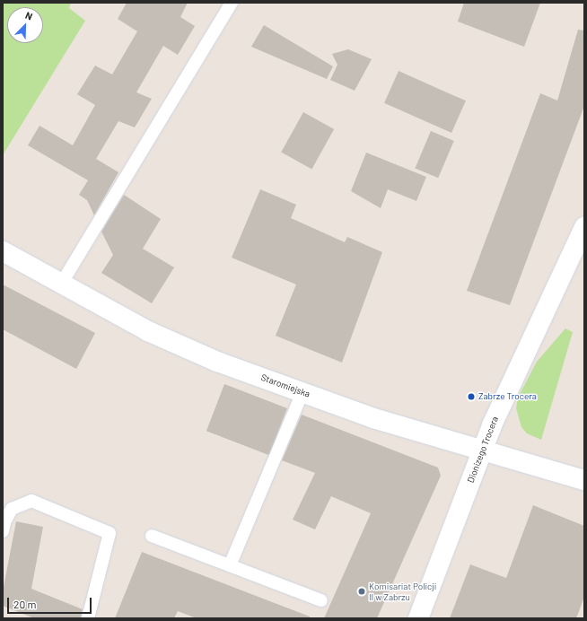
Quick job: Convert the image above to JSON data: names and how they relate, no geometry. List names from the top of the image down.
{
  "streets": {
    "street": ["Staromiejska", "Dionizego Trocera"]
  },
  "crossings": [
    ["Staromiejska", "Dionizego Trocera"]
  ],
  "places": ["Zabrze Trocera", "Komisariat Policji II w Zabrzu"],
  "scale_bar": "20 m",
  "north": "top right"
}
